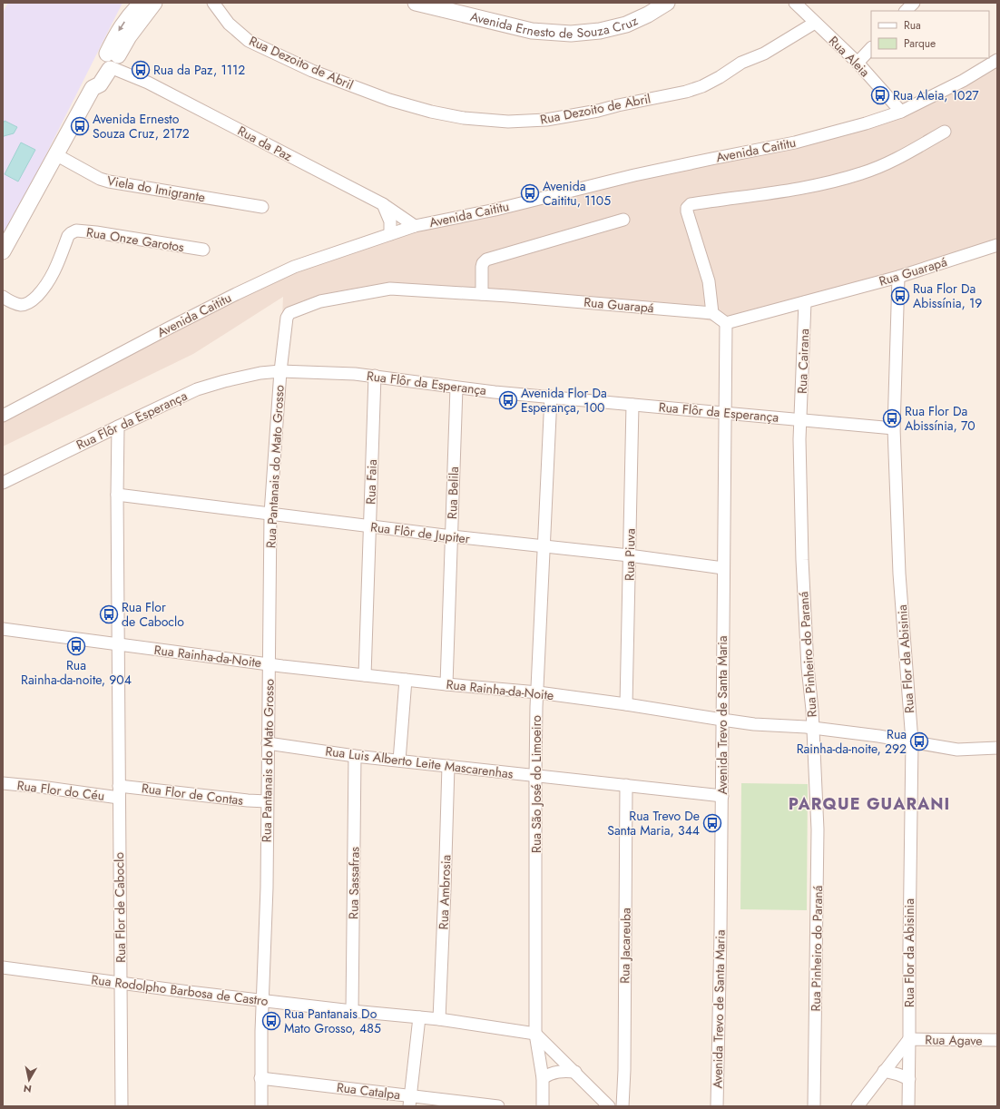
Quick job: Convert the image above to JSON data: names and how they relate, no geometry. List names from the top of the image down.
{
  "streets": {
    "street": [
      "Avenida Ernesto de Souza Cruz",
      "Rua Aleia",
      "Rua Dezoito de Abril",
      "Rua da Paz",
      "Avenida Caititu",
      "Viela do Imigrante",
      "Rua Onze Garotos",
      "Rua Guarapá",
      "Rua Cairana",
      "Rua Flôr da Esperança",
      "Rua Pantanais do Mato Grosso",
      "Rua Faia",
      "Rua Belila",
      "Rua Flôr de Jupiter",
      "Rua Piuva",
      "Rua Pinheiro do Paraná",
      "Rua Rainha-da-Noite",
      "Rua Flor da Abisinia",
      "Avenida Trevo de Santa Maria",
      "Rua Luis Alberto Leite Mascarenhas",
      "Rua São José do Limoeiro",
      "Rua Flor do Céu",
      "Rua Flor de Contas",
      "Rua Sassafras",
      "Rua Ambrosia",
      "Rua Flor de Caboclo",
      "Rua Jacareuba",
      "Rua Rodolpho Barbosa de Castro",
      "Rua Agave",
      "Rua Catalpa"
    ]
  },
  "crossings": [
    ["Rua Aleia", "Rua Dezoito de Abril"],
    ["Rua Aleia", "Avenida Caititu"],
    ["Rua da Paz", "Avenida Caititu"],
    ["Rua Guarapá", "Rua Cairana"],
    ["Rua Guarapá", "Rua Flôr da Esperança"],
    ["Rua Guarapá", "Rua Pantanais do Mato Grosso"],
    ["Rua Guarapá", "Rua Flor da Abisinia"],
    ["Rua Guarapá", "Avenida Trevo de Santa Maria"],
    ["Rua Cairana", "Rua Flôr da Esperança"],
    ["Rua Cairana", "Rua Pinheiro do Paraná"],
    ["Rua Flôr da Esperança", "Rua Pantanais do Mato Grosso"],
    ["Rua Flôr da Esperança", "Rua Faia"],
    ["Rua Flôr da Esperança", "Rua Belila"],
    ["Rua Flôr da Esperança", "Rua Piuva"],
    ["Rua Flôr da Esperança", "Rua Pinheiro do Paraná"],
    ["Rua Flôr da Esperança", "Rua Flor da Abisinia"],
    ["Rua Flôr da Esperança", "Avenida Trevo de Santa Maria"],
    ["Rua Flôr da Esperança", "Rua São José do Limoeiro"],
    ["Rua Flôr da Esperança", "Rua Flor de Caboclo"],
    ["Rua Pantanais do Mato Grosso", "Rua Flôr de Jupiter"],
    ["Rua Pantanais do Mato Grosso", "Rua Rainha-da-Noite"],
    ["Rua Pantanais do Mato Grosso", "Rua Luis Alberto Leite Mascarenhas"],
    ["Rua Pantanais do Mato Grosso", "Rua Flor de Contas"],
    ["Rua Pantanais do Mato Grosso", "Rua Rodolpho Barbosa de Castro"],
    ["Rua Pantanais do Mato Grosso", "Rua Catalpa"],
    ["Rua Faia", "Rua Flôr de Jupiter"],
    ["Rua Faia", "Rua Rainha-da-Noite"],
    ["Rua Belila", "Rua Flôr de Jupiter"],
    ["Rua Belila", "Rua Rainha-da-Noite"],
    ["Rua Flôr de Jupiter", "Rua Piuva"],
    ["Rua Flôr de Jupiter", "Avenida Trevo de Santa Maria"],
    ["Rua Flôr de Jupiter", "Rua São José do Limoeiro"],
    ["Rua Flôr de Jupiter", "Rua Flor de Caboclo"],
    ["Rua Piuva", "Rua Rainha-da-Noite"],
    ["Rua Pinheiro do Paraná", "Rua Rainha-da-Noite"],
    ["Rua Rainha-da-Noite", "Rua Flor da Abisinia"],
    ["Rua Rainha-da-Noite", "Avenida Trevo de Santa Maria"],
    ["Rua Rainha-da-Noite", "Rua São José do Limoeiro"],
    ["Rua Rainha-da-Noite", "Rua Flor de Caboclo"],
    ["Rua Flor da Abisinia", "Rua Agave"],
    ["Avenida Trevo de Santa Maria", "Rua Luis Alberto Leite Mascarenhas"],
    ["Rua Luis Alberto Leite Mascarenhas", "Rua São José do Limoeiro"],
    ["Rua Luis Alberto Leite Mascarenhas", "Rua Sassafras"],
    ["Rua Luis Alberto Leite Mascarenhas", "Rua Ambrosia"],
    ["Rua Luis Alberto Leite Mascarenhas", "Rua Jacareuba"],
    ["Rua São José do Limoeiro", "Rua Rodolpho Barbosa de Castro"],
    ["Rua Flor do Céu", "Rua Flor de Contas"],
    ["Rua Flor do Céu", "Rua Flor de Caboclo"],
    ["Rua Flor de Contas", "Rua Flor de Caboclo"],
    ["Rua Sassafras", "Rua Rodolpho Barbosa de Castro"],
    ["Rua Ambrosia", "Rua Rodolpho Barbosa de Castro"],
    ["Rua Flor de Caboclo", "Rua Rodolpho Barbosa de Castro"]
  ],
  "districts": ["PARQUE GUARANI"],
  "places": {
    "bus stop": [
      "Rua da Paz, 1112",
      "Rua Aleia, 1027",
      "Avenida Ernesto Souza Cruz, 2172",
      "Avenida Caititu, 1105",
      "Rua Flor Da Abissínia, 19",
      "Avenida Flor Da Esperança, 100",
      "Rua Flor Da Abissínia, 70",
      "Rua Flor de Caboclo",
      "Rua Rainha-da-noite, 904",
      "Rua Rainha-da-noite, 292",
      "Rua Trevo De Santa Maria, 344",
      "Rua Pantanais Do Mato Grosso, 485"
    ]
  },
  "legend": ["Rua", "Parque"],
  "north": "bottom"
}
